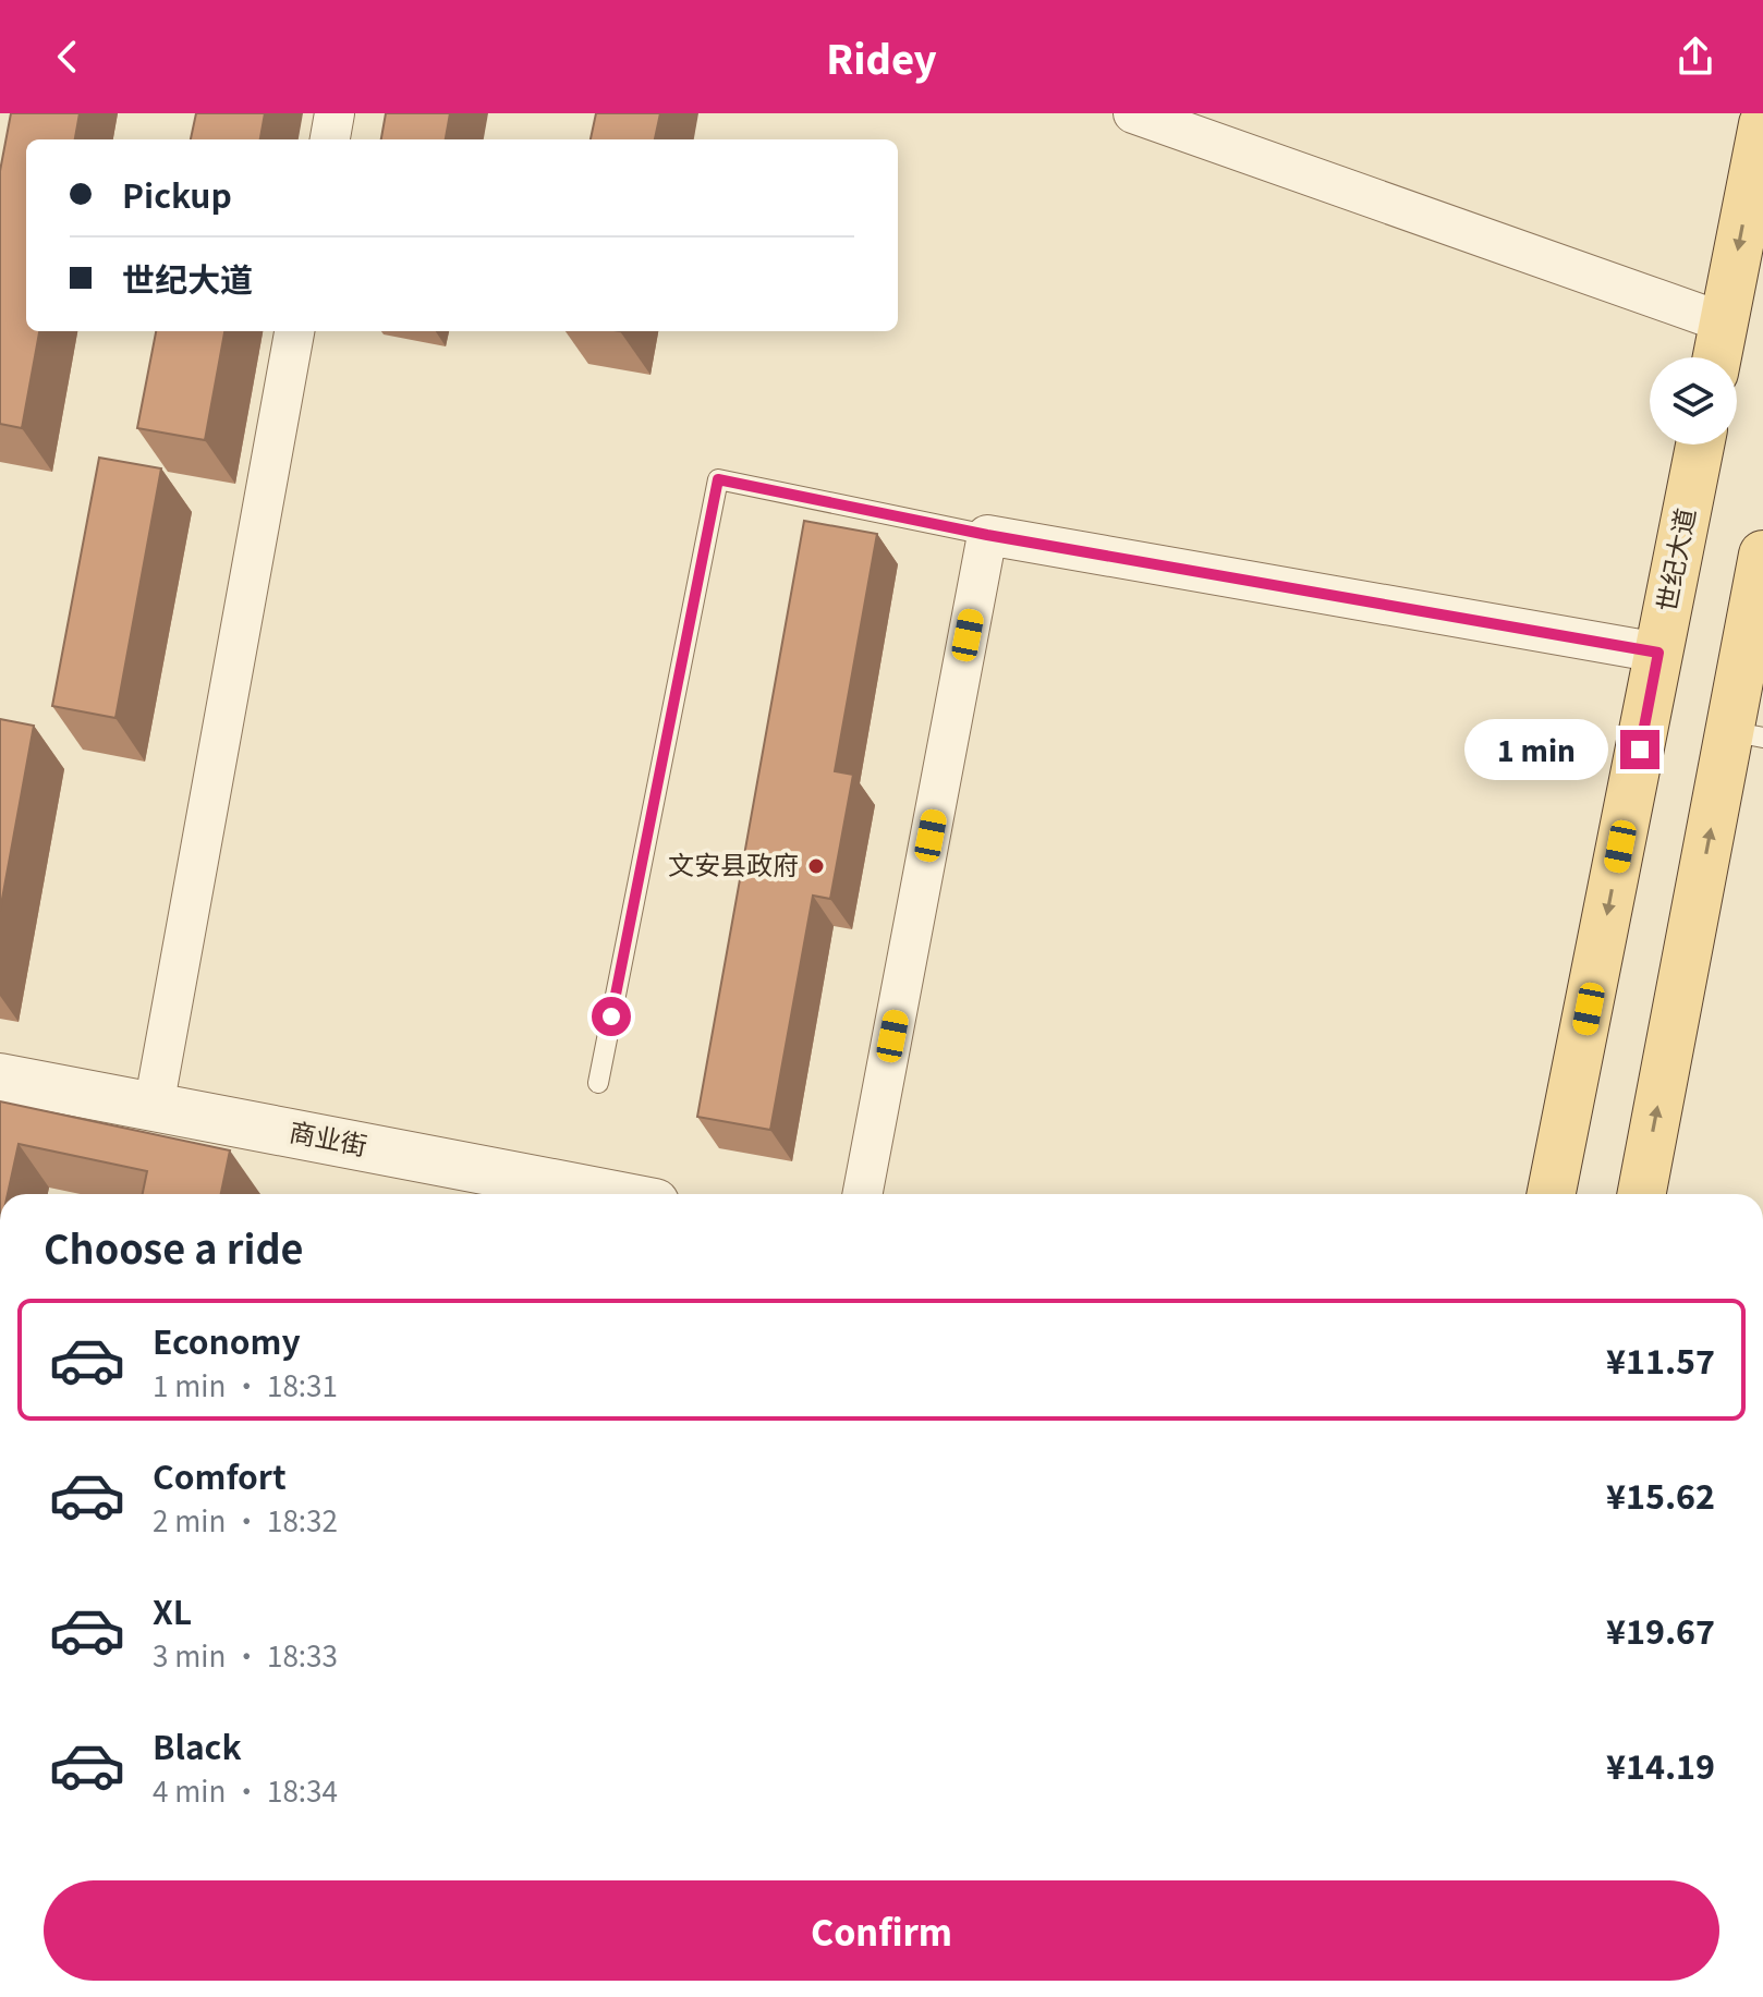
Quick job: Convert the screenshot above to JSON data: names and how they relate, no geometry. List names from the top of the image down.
{
  "streets": {
    "main road": ["世纪大道"],
    "street": ["商业街"]
  },
  "places": ["文安县政府"],
  "page": {
    "header": "Ridey",
    "banner": ["Pickup", "世纪大道"],
    "bubble": "1 min",
    "heading": "Choose a ride",
    "list": [
      {
        "name": "Economy",
        "note": "1 min · 18:31",
        "value": "¥11.57"
      },
      {
        "name": "Comfort",
        "note": "2 min · 18:32",
        "value": "¥15.62"
      },
      {
        "name": "XL",
        "note": "3 min · 18:33",
        "value": "¥19.67"
      },
      {
        "name": "Black",
        "note": "4 min · 18:34",
        "value": "¥14.19"
      }
    ],
    "buttons": "Confirm"
  }
}
